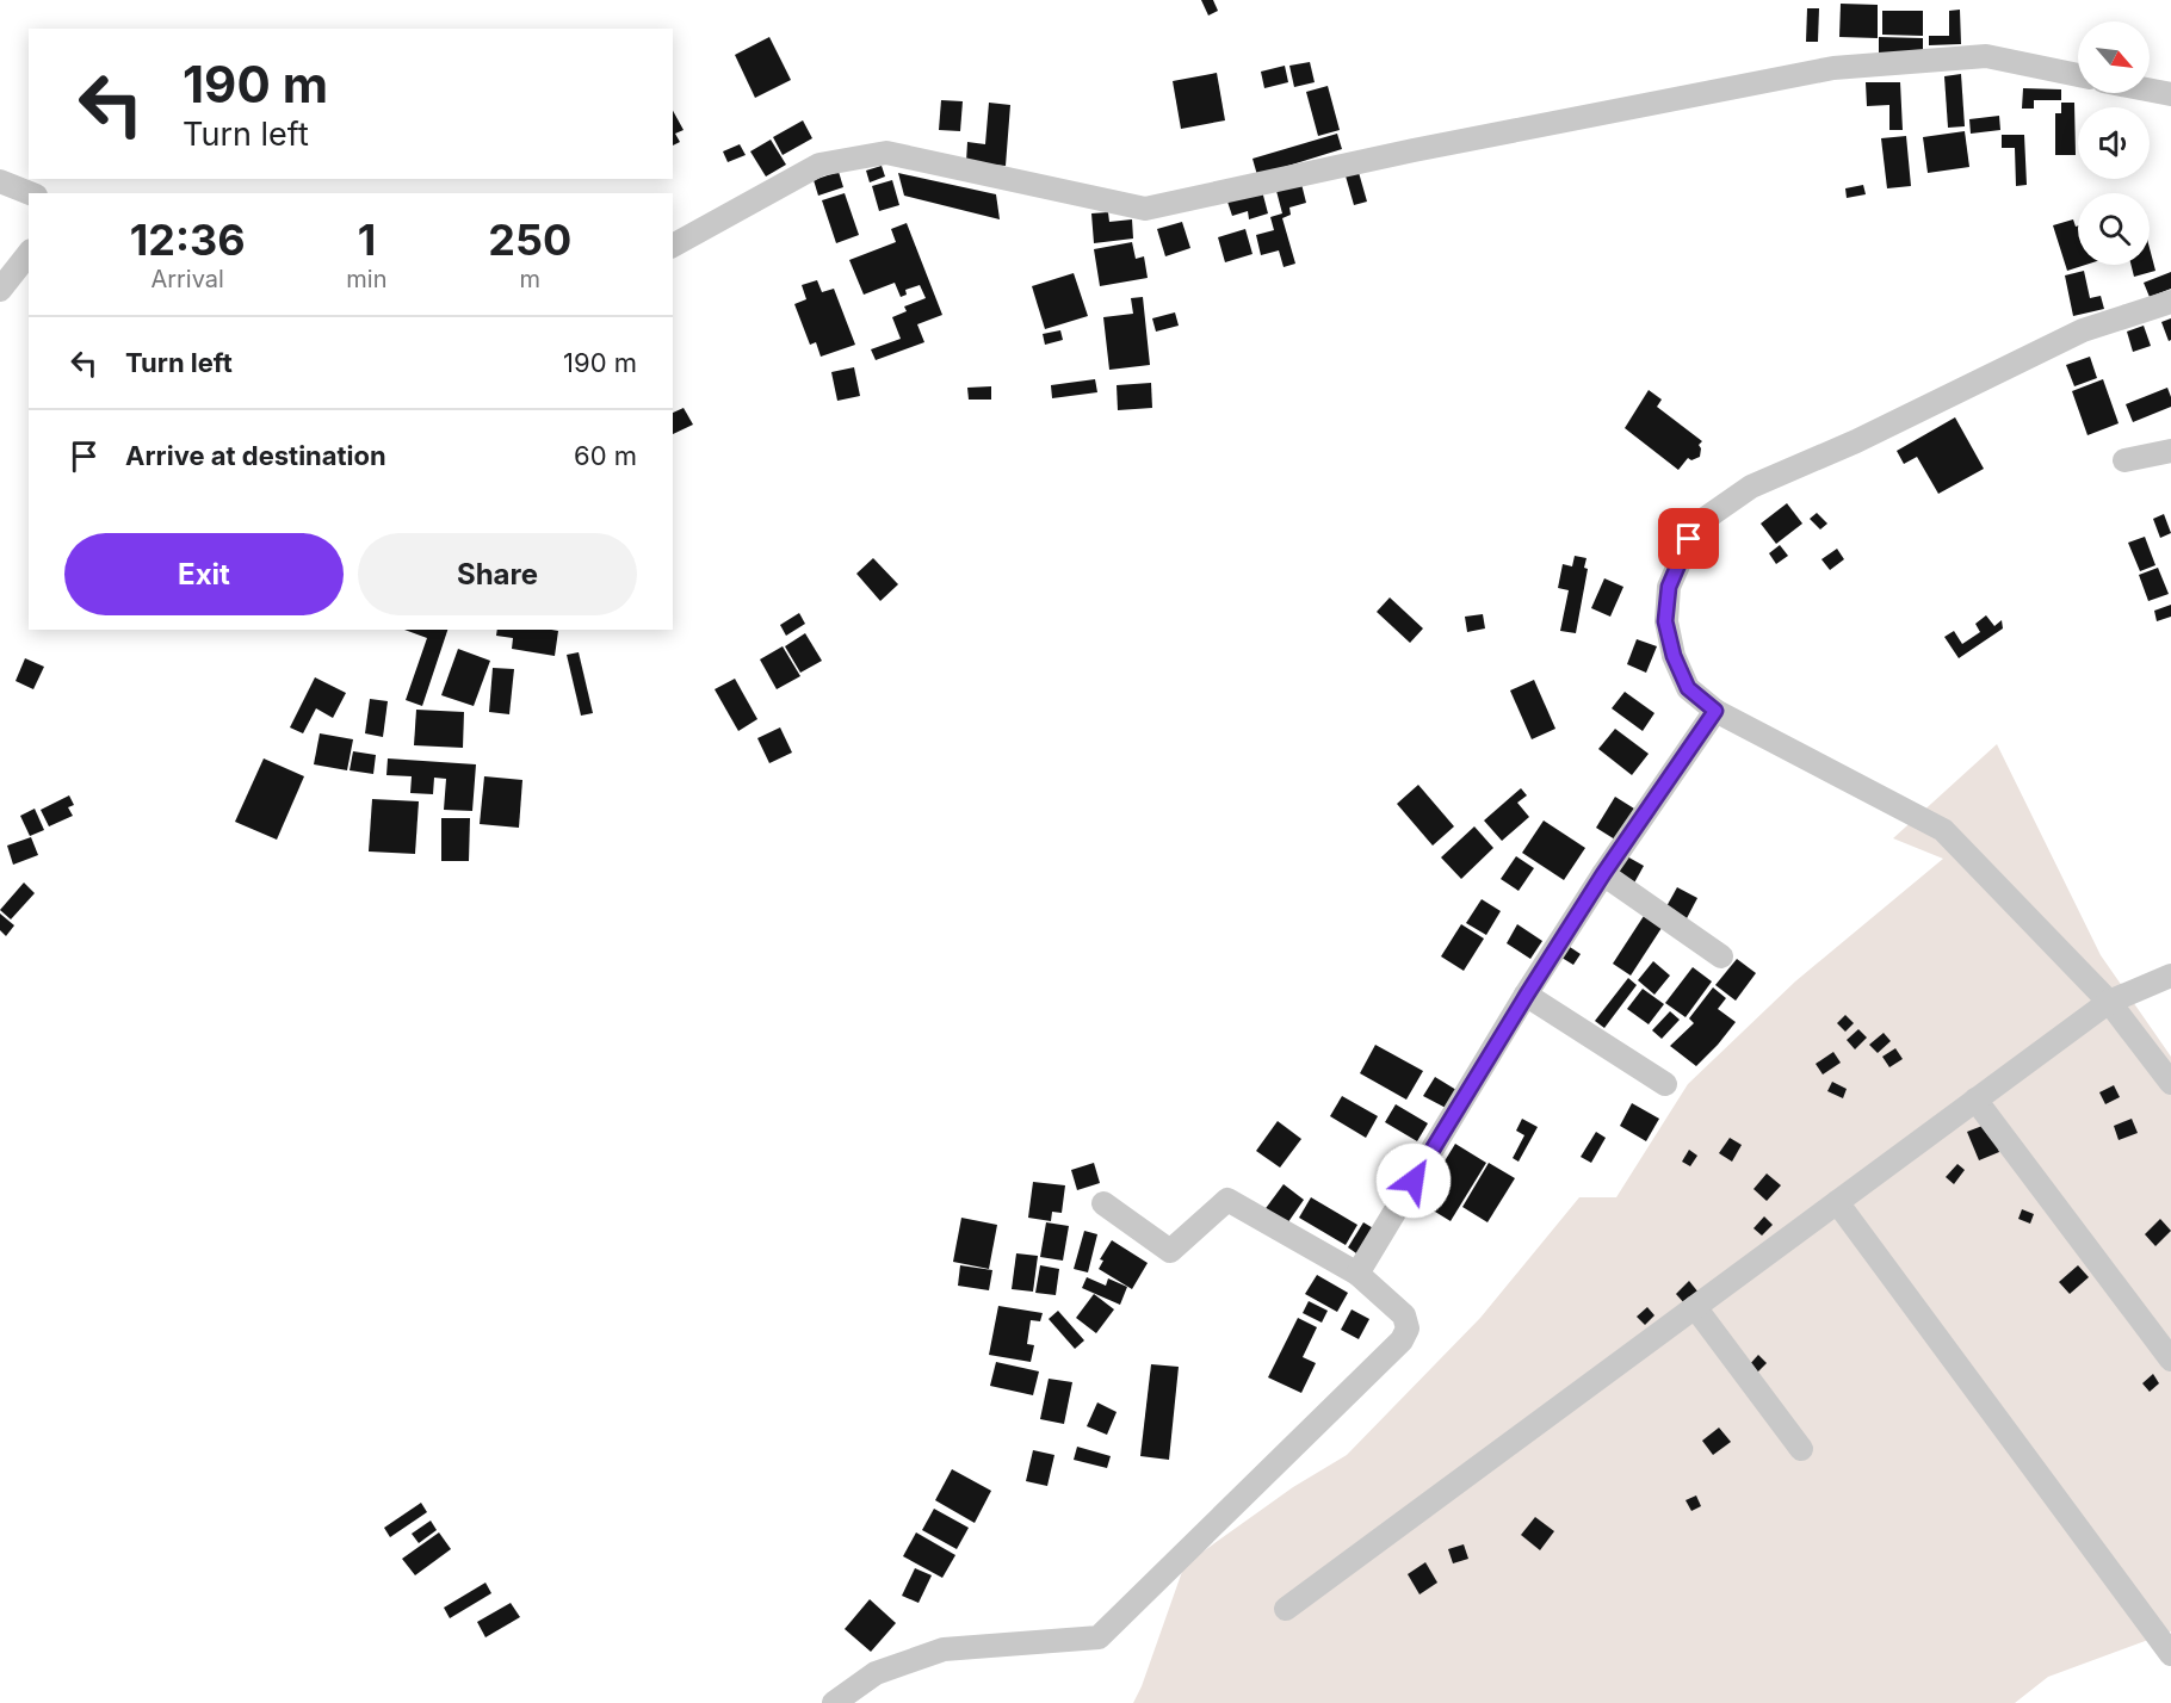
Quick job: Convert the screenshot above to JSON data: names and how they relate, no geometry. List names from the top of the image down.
{
  "north": "bottom right",
  "page": {
    "turn": ["190 m", "Turn left"],
    "eta": [
      "12:36",
      "Arrival",
      "1",
      "min",
      "250",
      "m"
    ],
    "list": [
      {
        "name": "Turn left",
        "value": "190 m"
      },
      {
        "name": "Arrive at destination",
        "value": "60 m"
      }
    ],
    "buttons": ["Exit", "Share"]
  }
}
